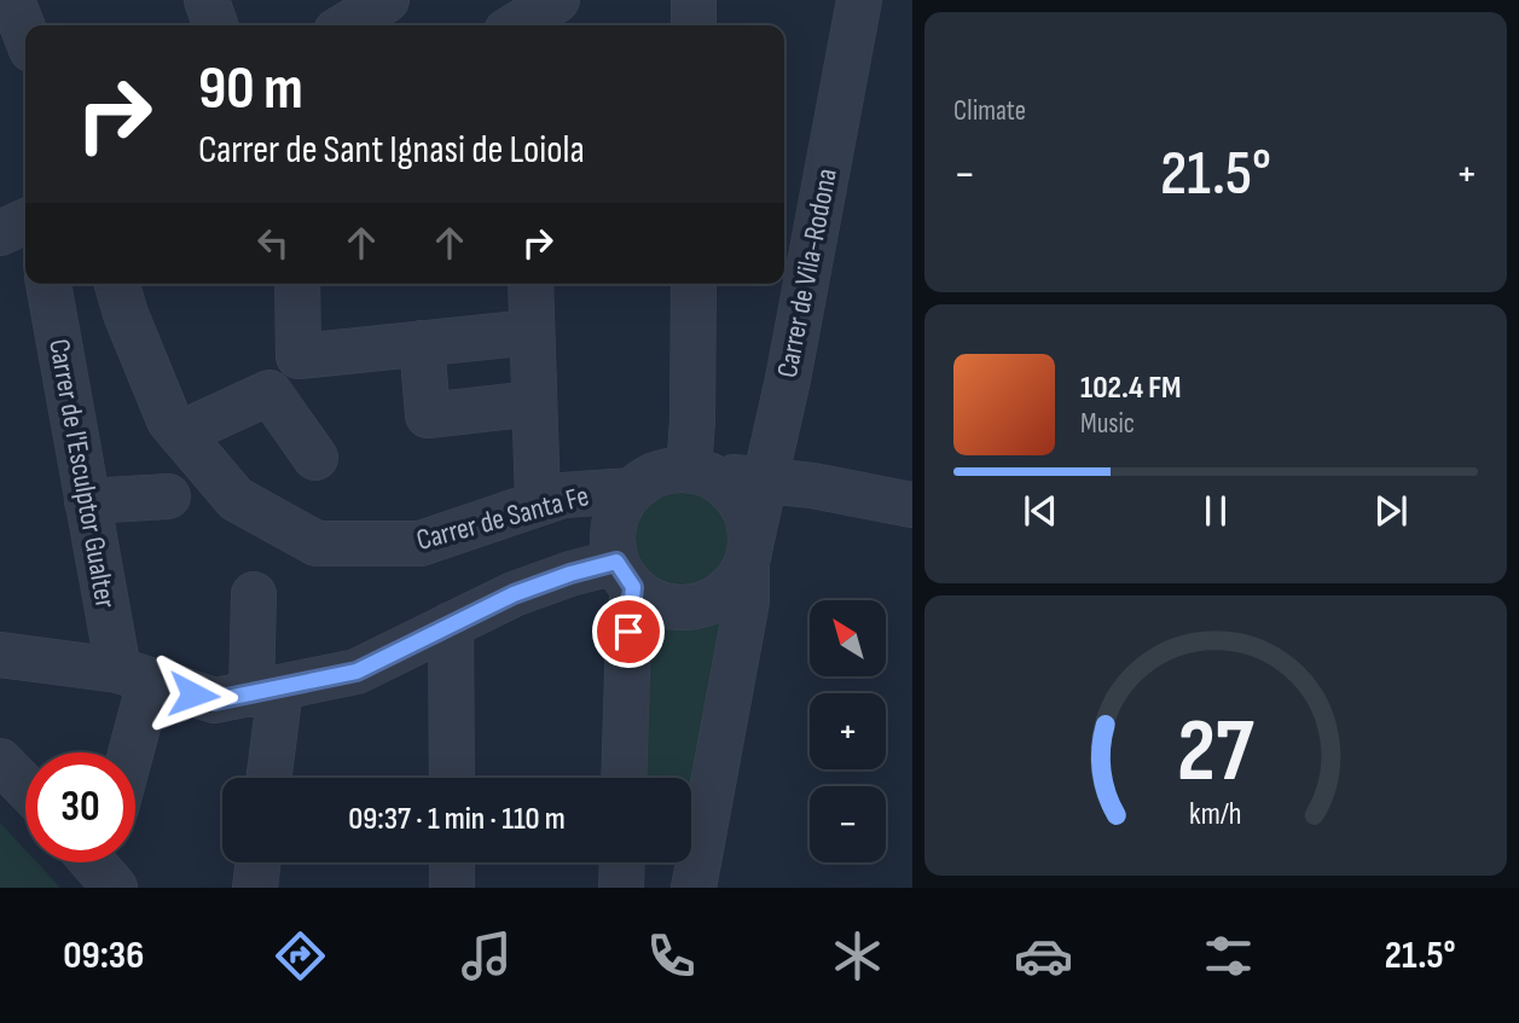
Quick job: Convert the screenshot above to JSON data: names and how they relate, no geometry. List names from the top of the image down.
{
  "streets": {
    "street": ["Carrer de Vila-Rodona", "Carrer de l'Esculptor Gualter", "Carrer de Santa Fe"]
  },
  "crossings": [
    ["Carrer de Vila-Rodona", "Carrer de Santa Fe"]
  ],
  "north": "top left",
  "page": {
    "tile": "Climate",
    "turn": ["90 m", "Carrer de Sant Ignasi de Loiola"],
    "heat": ["−", "21.5°", "+"],
    "song": ["102.4 FM", "Music"],
    "map_buttons": ["+", "−"],
    "limit": "30",
    "trip": "09:37 · 1 min · 110 m",
    "tabs": ["09:36", "21.5°"],
    "gauge": ["27", "km/h"]
  }
}
